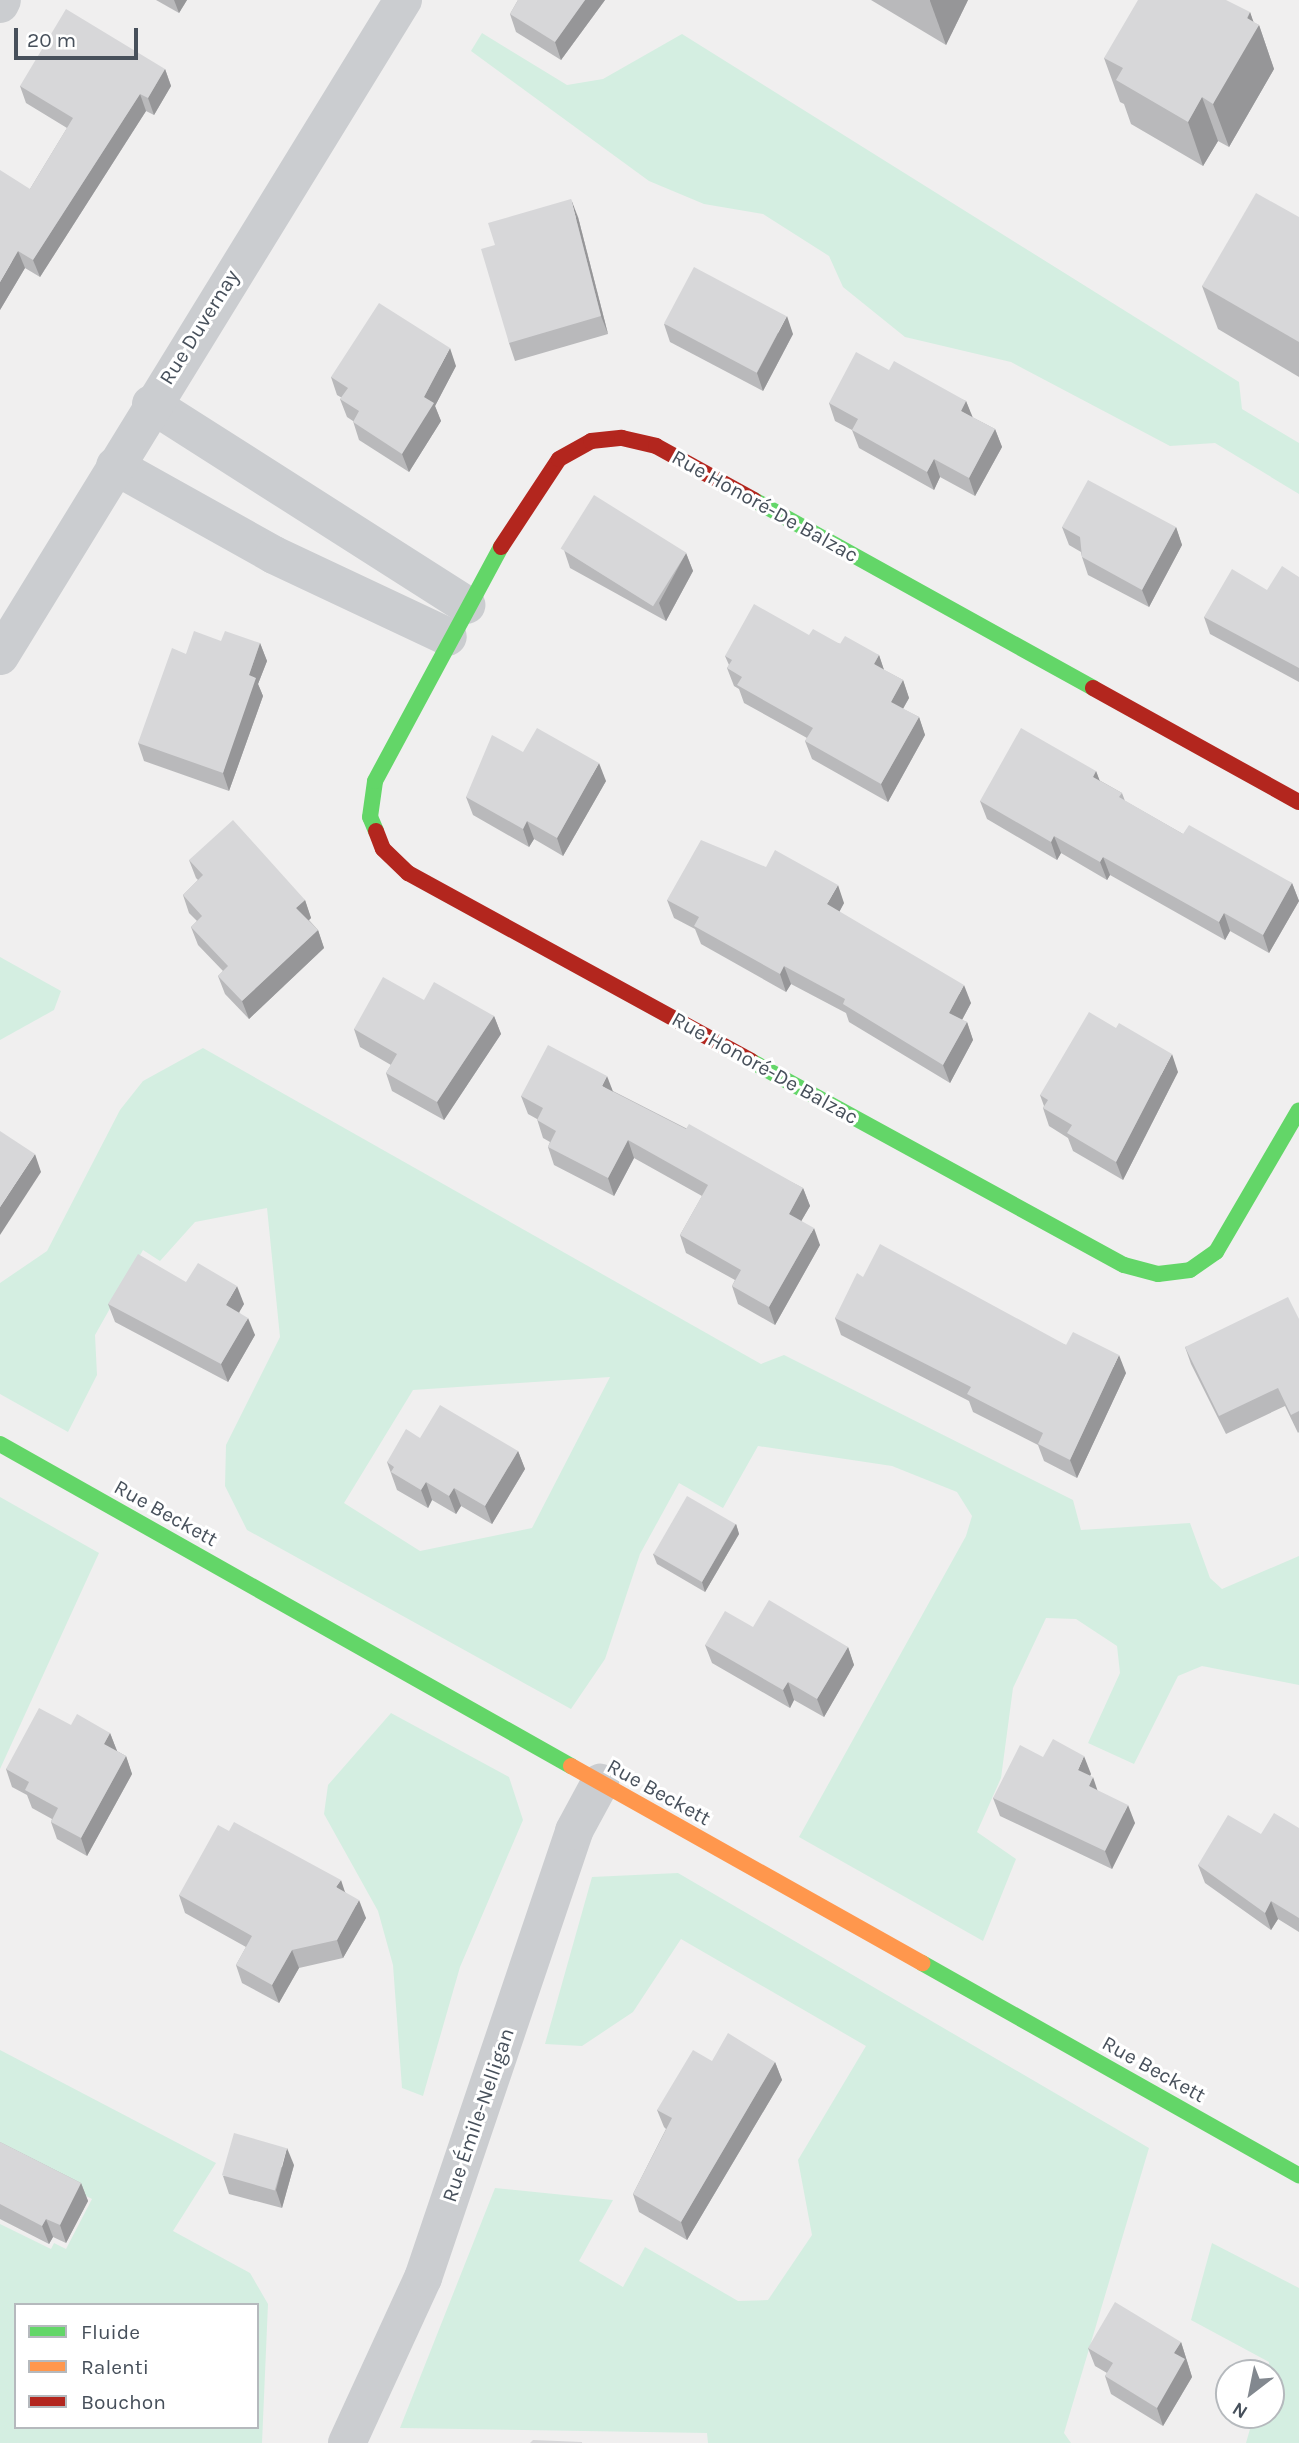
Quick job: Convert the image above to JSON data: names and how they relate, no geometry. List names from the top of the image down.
{
  "streets": {
    "street": [
      "Rue Duvernay",
      "Rue Honoré-De Balzac",
      "Rue Beckett",
      "Rue Émile-Nelligan"
    ]
  },
  "crossings": [
    ["Rue Beckett", "Rue Émile-Nelligan"]
  ],
  "legend": ["Fluide", "Ralenti", "Bouchon"],
  "scale_bar": "20 m",
  "north": "bottom left"
}
